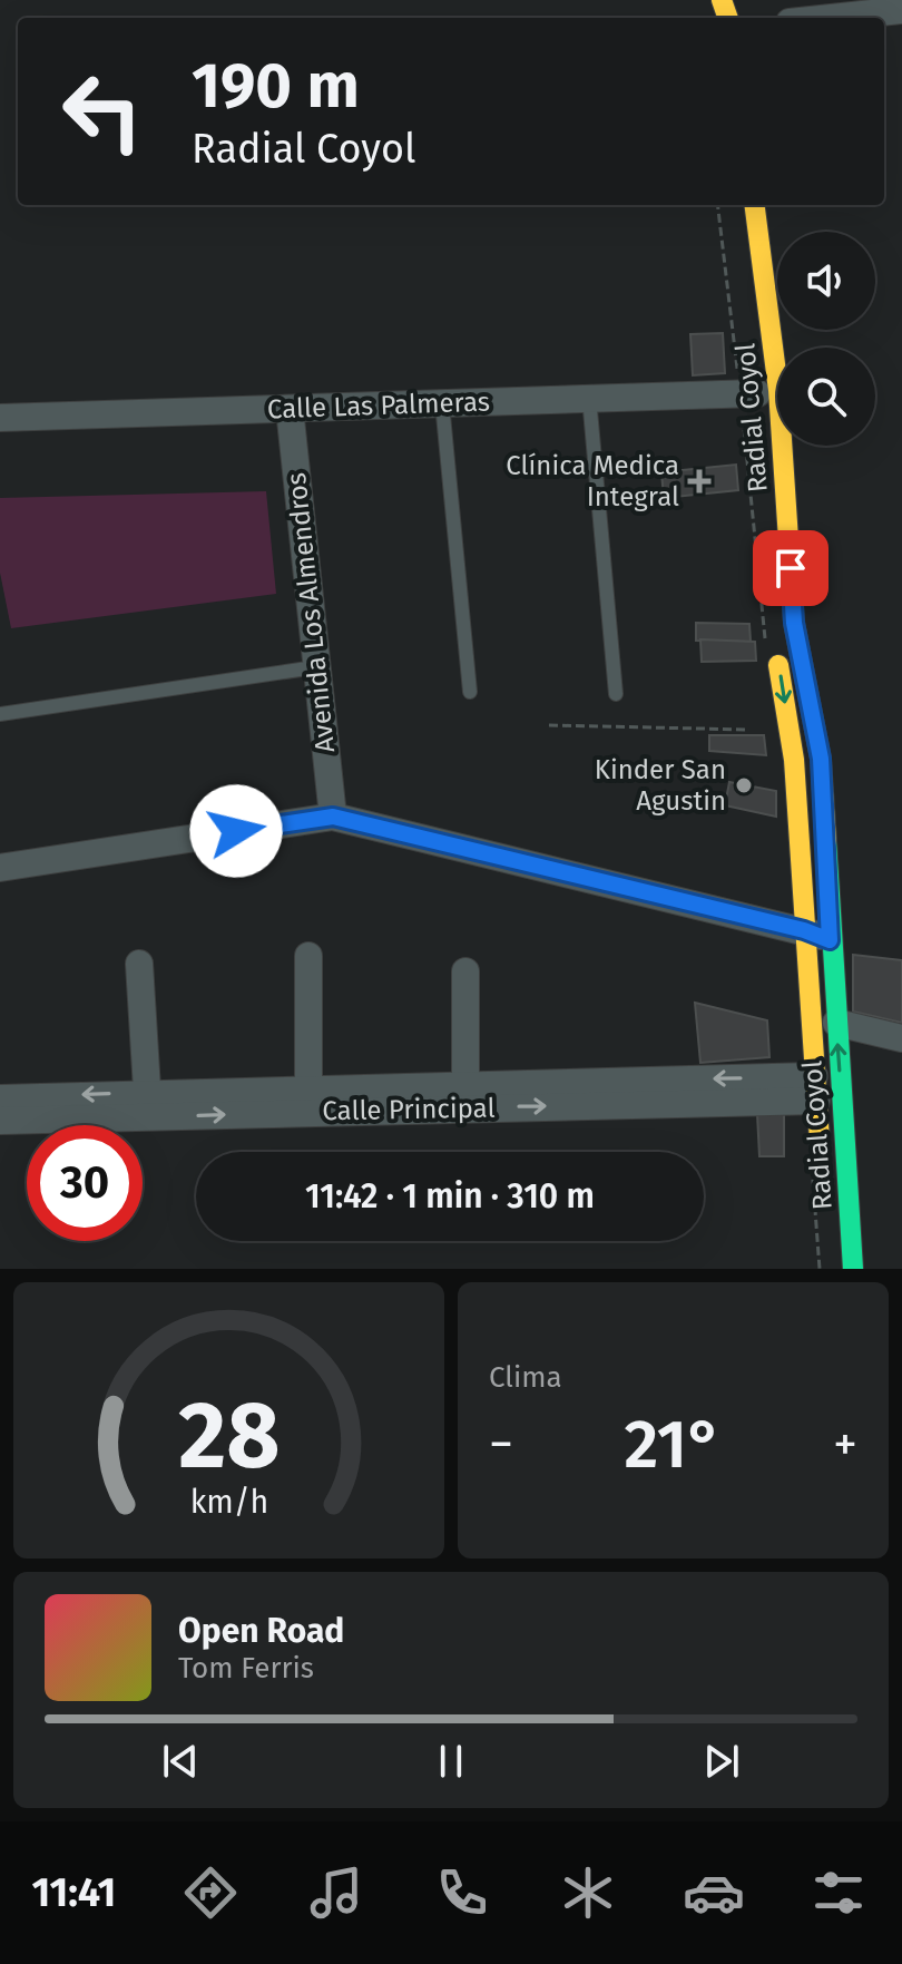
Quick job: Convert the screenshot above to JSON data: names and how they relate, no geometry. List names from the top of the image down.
{
  "streets": {
    "street": [
      "Calle Las Palmeras",
      "Radial Coyol",
      "Avenida Los Almendros",
      "Calle Principal"
    ]
  },
  "crossings": [
    ["Calle Las Palmeras", "Avenida Los Almendros"],
    ["Radial Coyol", "Calle Principal"]
  ],
  "places": {
    "health": ["Clínica Medica Integral"],
    "other": ["Kinder San Agustin"]
  },
  "page": {
    "turn": ["190 m", "Radial Coyol"],
    "limit": "30",
    "trip": "11:42 · 1 min · 310 m",
    "tile": "Clima",
    "heat": ["−", "21°", "+"],
    "song": ["Open Road", "Tom Ferris"],
    "tabs": "11:41",
    "gauge": ["28", "km/h"]
  }
}
